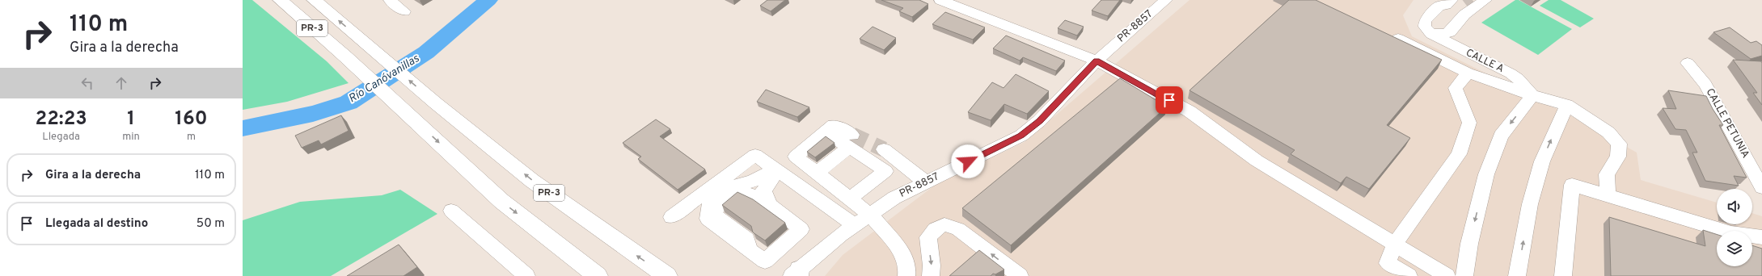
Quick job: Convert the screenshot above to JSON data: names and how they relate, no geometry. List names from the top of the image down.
{
  "streets": {
    "main road": ["PR-3"],
    "street": ["PR-8857", "CALLE A", "CALLE PETUNIA"]
  },
  "water": ["Río Canóvanillas"],
  "page": {
    "turn": ["110 m", "Gira a la derecha"],
    "eta": [
      "22:23",
      "Llegada",
      "1",
      "min",
      "160",
      "m"
    ],
    "list": [
      {
        "name": "Gira a la derecha",
        "value": "110 m"
      },
      {
        "name": "Llegada al destino",
        "value": "50 m"
      }
    ]
  }
}
